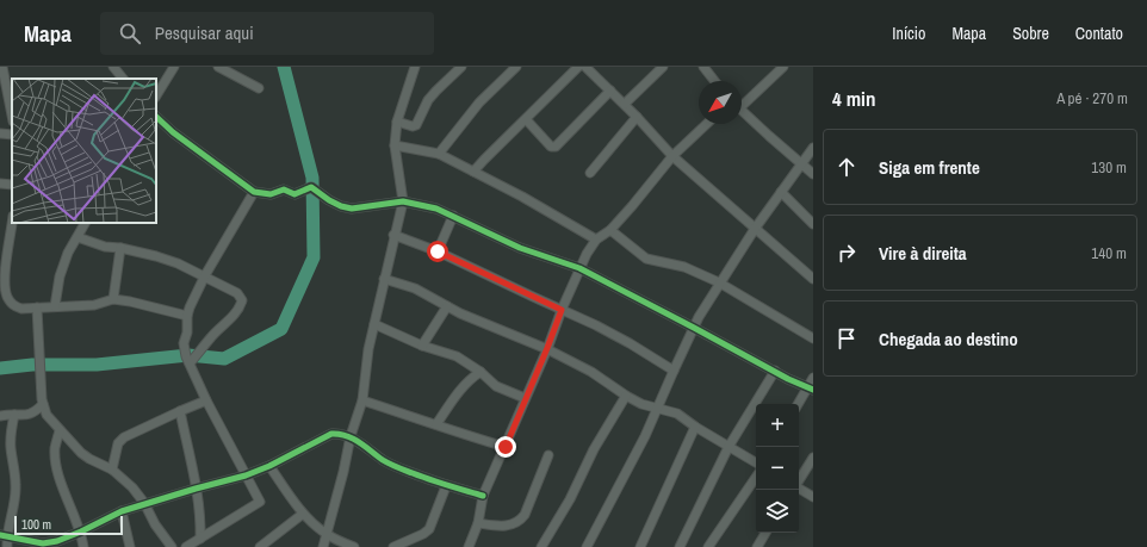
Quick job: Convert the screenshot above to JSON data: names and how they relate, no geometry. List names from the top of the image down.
{
  "scale_bar": "100 m",
  "north": "bottom left",
  "page": {
    "header": "Mapa",
    "search": "Pesquisar aqui",
    "nav": [
      "Início",
      "Mapa",
      "Sobre",
      "Contato"
    ],
    "heading": ["4 min", "A pé · 270 m"],
    "list": [
      ["Siga em frente", "130 m"],
      ["Vire à direita", "140 m"],
      "Chegada ao destino"
    ],
    "map_buttons": ["+", "−"],
    "scale": "100 m"
  }
}
